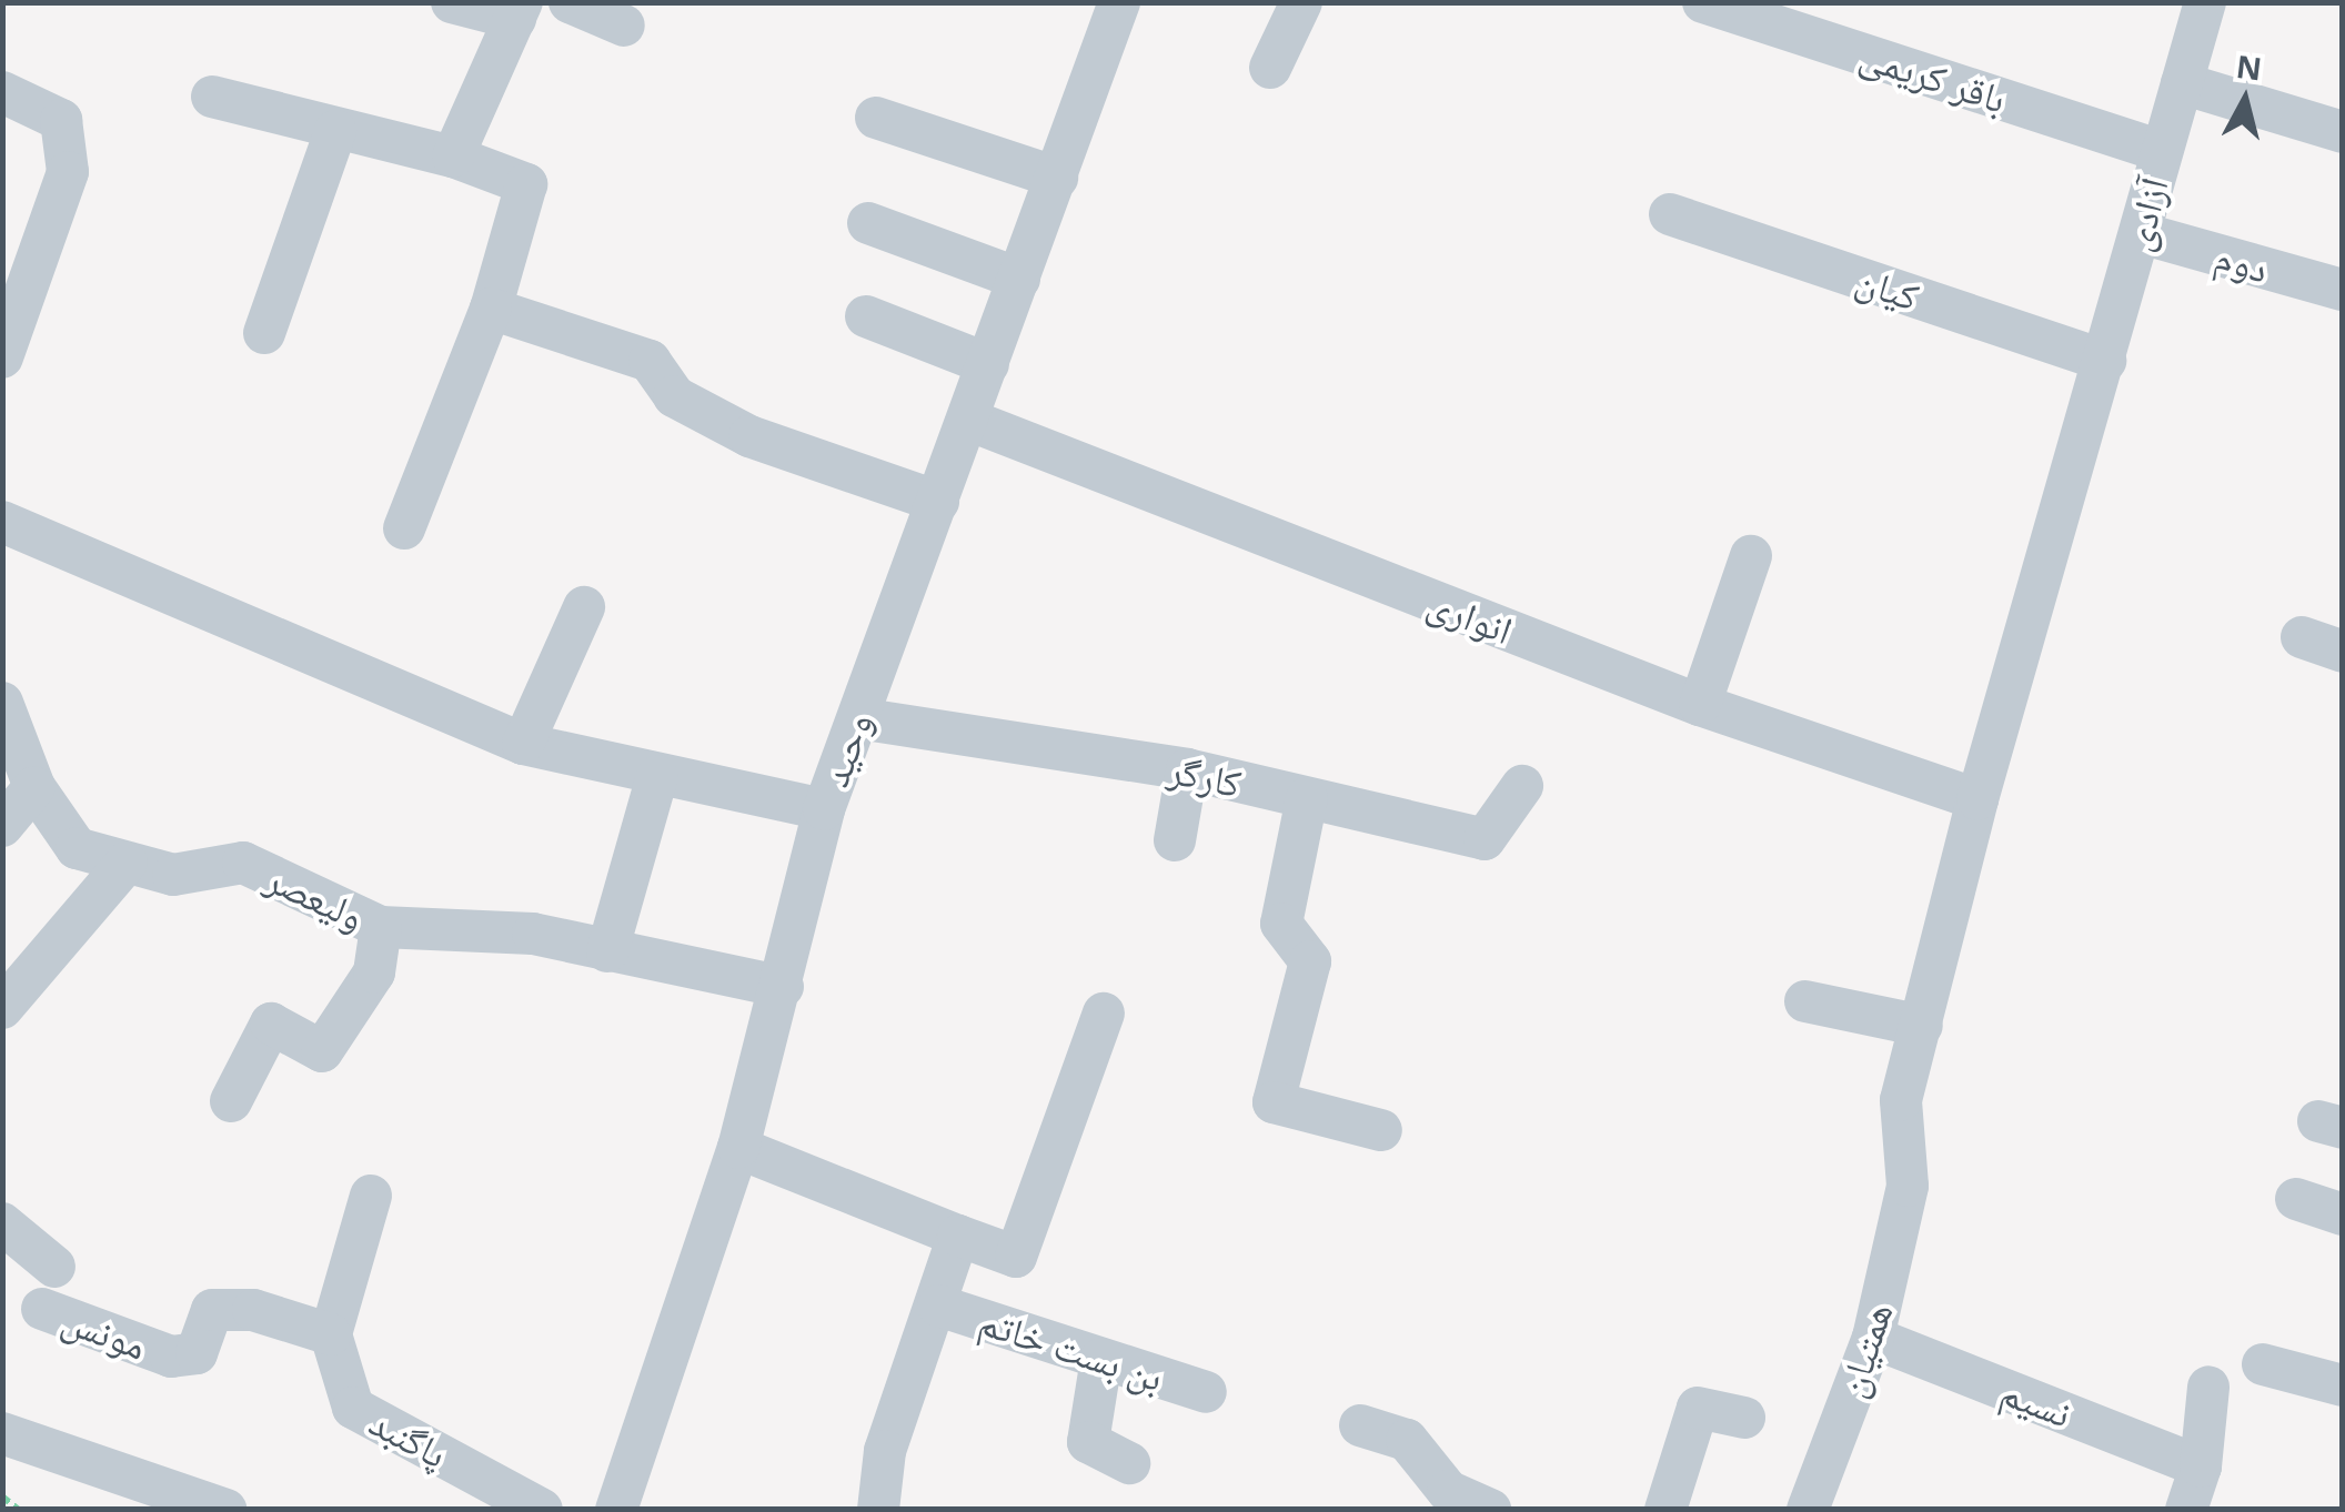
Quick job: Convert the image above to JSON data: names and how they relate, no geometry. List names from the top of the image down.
{
  "streets": {
    "street": [
      "باقر کریمی",
      "آزادی",
      "دوم",
      "کیان",
      "انواری",
      "وحید",
      "کارگر",
      "ولیعصر",
      "مونس",
      "بن بست خاتم",
      "همتیان",
      "نسیم",
      "پاگنبد"
    ]
  },
  "crossings": [
    ["باقر کریمی", "آزادی"],
    ["آزادی", "دوم"],
    ["آزادی", "کیان"],
    ["آزادی", "انواری"],
    ["آزادی", "همتیان"],
    ["انواری", "وحید"],
    ["انواری", "همتیان"],
    ["وحید", "کارگر"],
    ["وحید", "ولیعصر"],
    ["مونس", "پاگنبد"],
    ["همتیان", "نسیم"]
  ],
  "north": "top"
}
